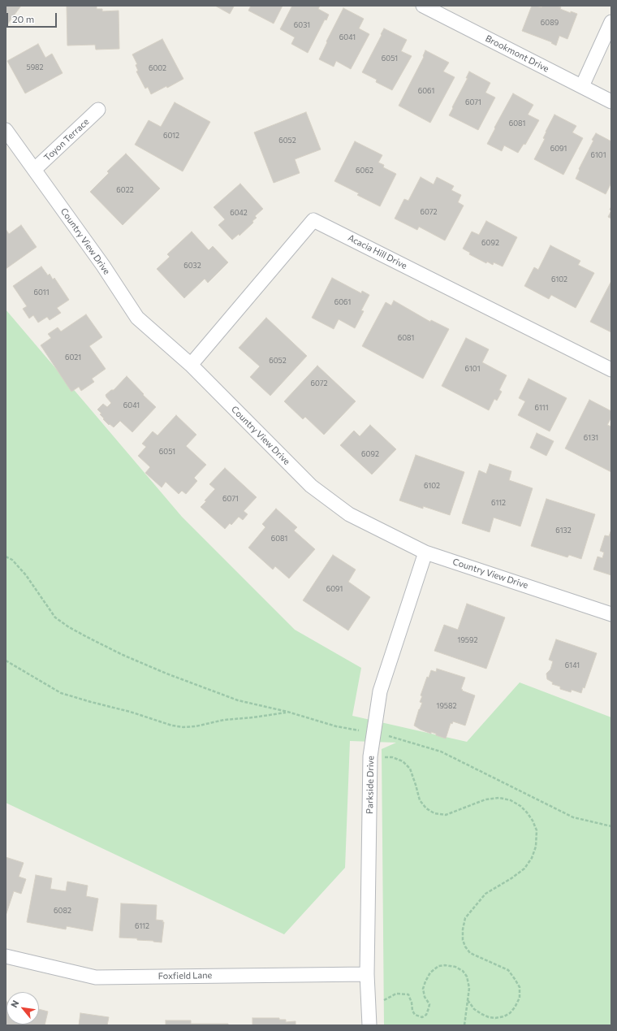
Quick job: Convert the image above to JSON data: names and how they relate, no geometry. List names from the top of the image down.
{
  "streets": {
    "street": [
      "Brookmont Drive",
      "Toyon Terrace",
      "Country View Drive",
      "Acacia Hill Drive",
      "Parkside Drive",
      "Foxfield Lane"
    ]
  },
  "crossings": [
    ["Toyon Terrace", "Country View Drive"],
    ["Country View Drive", "Acacia Hill Drive"],
    ["Country View Drive", "Parkside Drive"],
    ["Parkside Drive", "Foxfield Lane"]
  ],
  "house_numbers": [
    "6089",
    "6031",
    "6041",
    "6051",
    "5982",
    "6002",
    "6061",
    "6071",
    "6081",
    "6012",
    "6052",
    "6091",
    "6101",
    "6062",
    "6022",
    "6072",
    "6042",
    "6092",
    "6032",
    "6102",
    "6011",
    "6061",
    "6081",
    "6021",
    "6052",
    "6101",
    "6072",
    "6041",
    "6111",
    "6131",
    "6051",
    "6092",
    "6102",
    "6071",
    "6112",
    "6132",
    "6081",
    "6091",
    "19592",
    "6141",
    "19582",
    "6082",
    "6112"
  ],
  "scale_bar": "20 m",
  "north": "top left"
}
